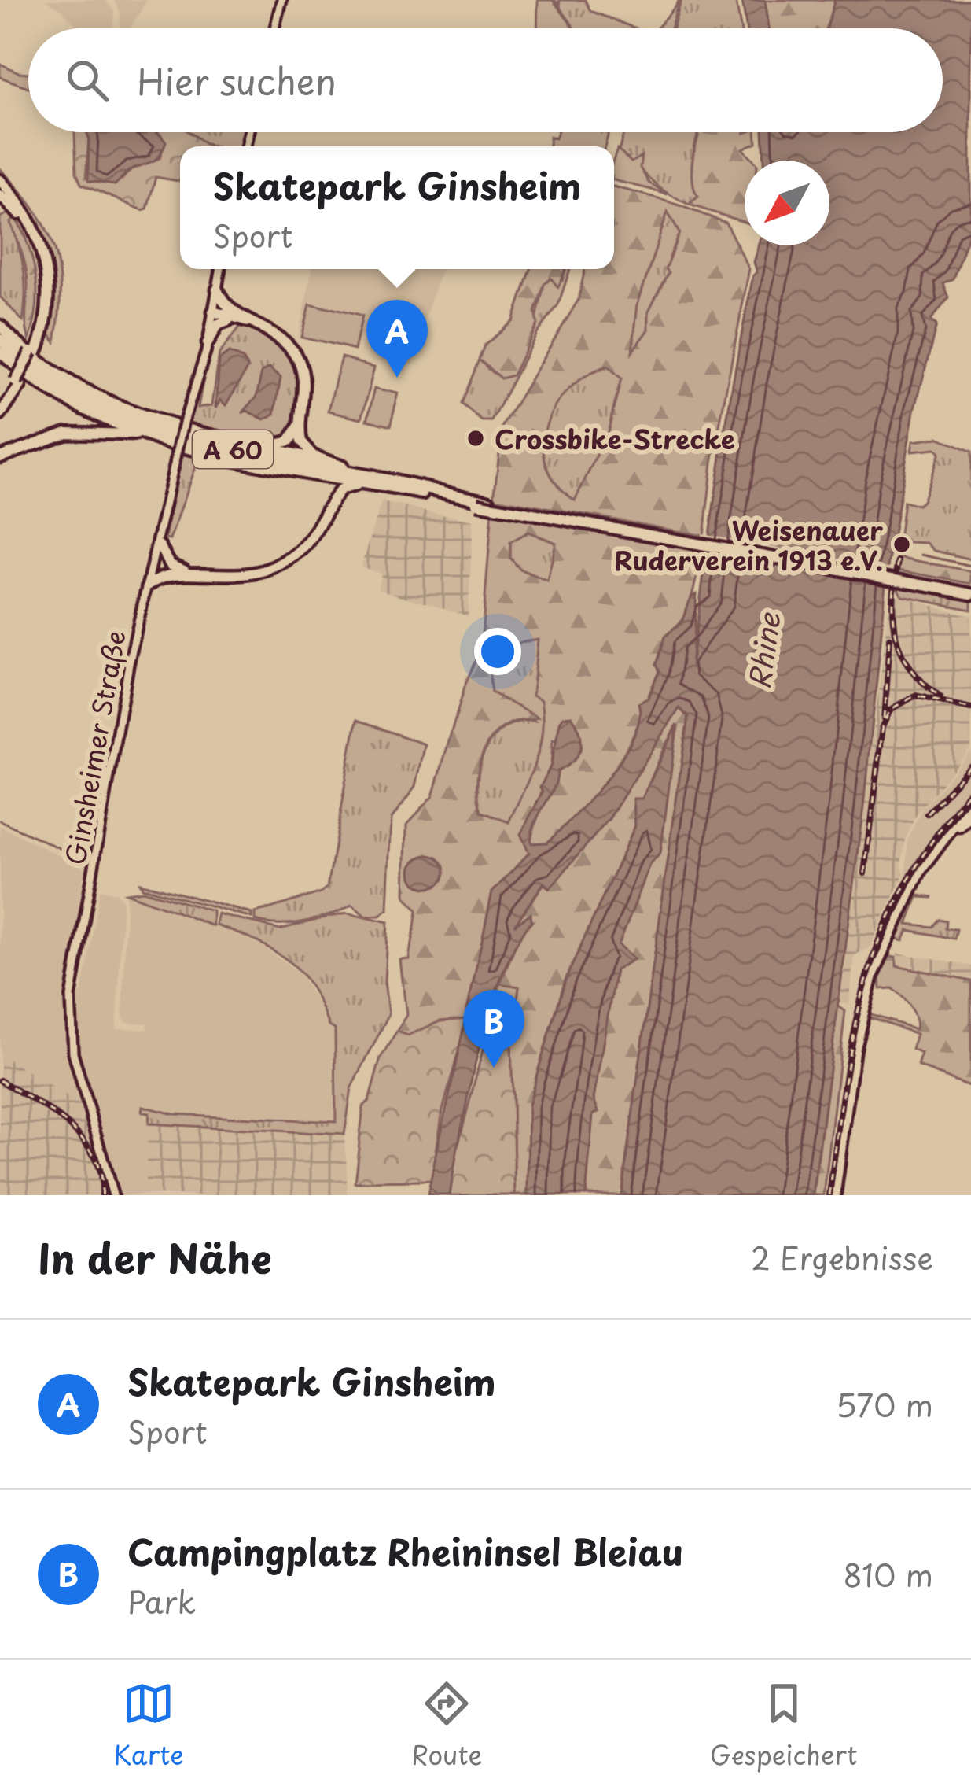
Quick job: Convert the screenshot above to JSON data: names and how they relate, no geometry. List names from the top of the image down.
{
  "streets": {
    "highway": ["A 60"],
    "main road": ["Ginsheimer Straße"]
  },
  "water": ["Rhine"],
  "places": ["Crossbike-Strecke", "Weisenauer Ruderverein 1913 e.V."],
  "north": "bottom left",
  "page": {
    "search": "Hier suchen",
    "popup": ["Skatepark Ginsheim", "Sport"],
    "pins": ["A", "B"],
    "heading": ["In der Nähe", "2 Ergebnisse"],
    "list": [
      {
        "mark": "A",
        "name": "Skatepark Ginsheim",
        "note": "Sport",
        "value": "570 m"
      },
      {
        "mark": "B",
        "name": "Campingplatz Rheininsel Bleiau",
        "note": "Park",
        "value": "810 m"
      }
    ],
    "nav": ["Karte", "Route", "Gespeichert"]
  }
}
